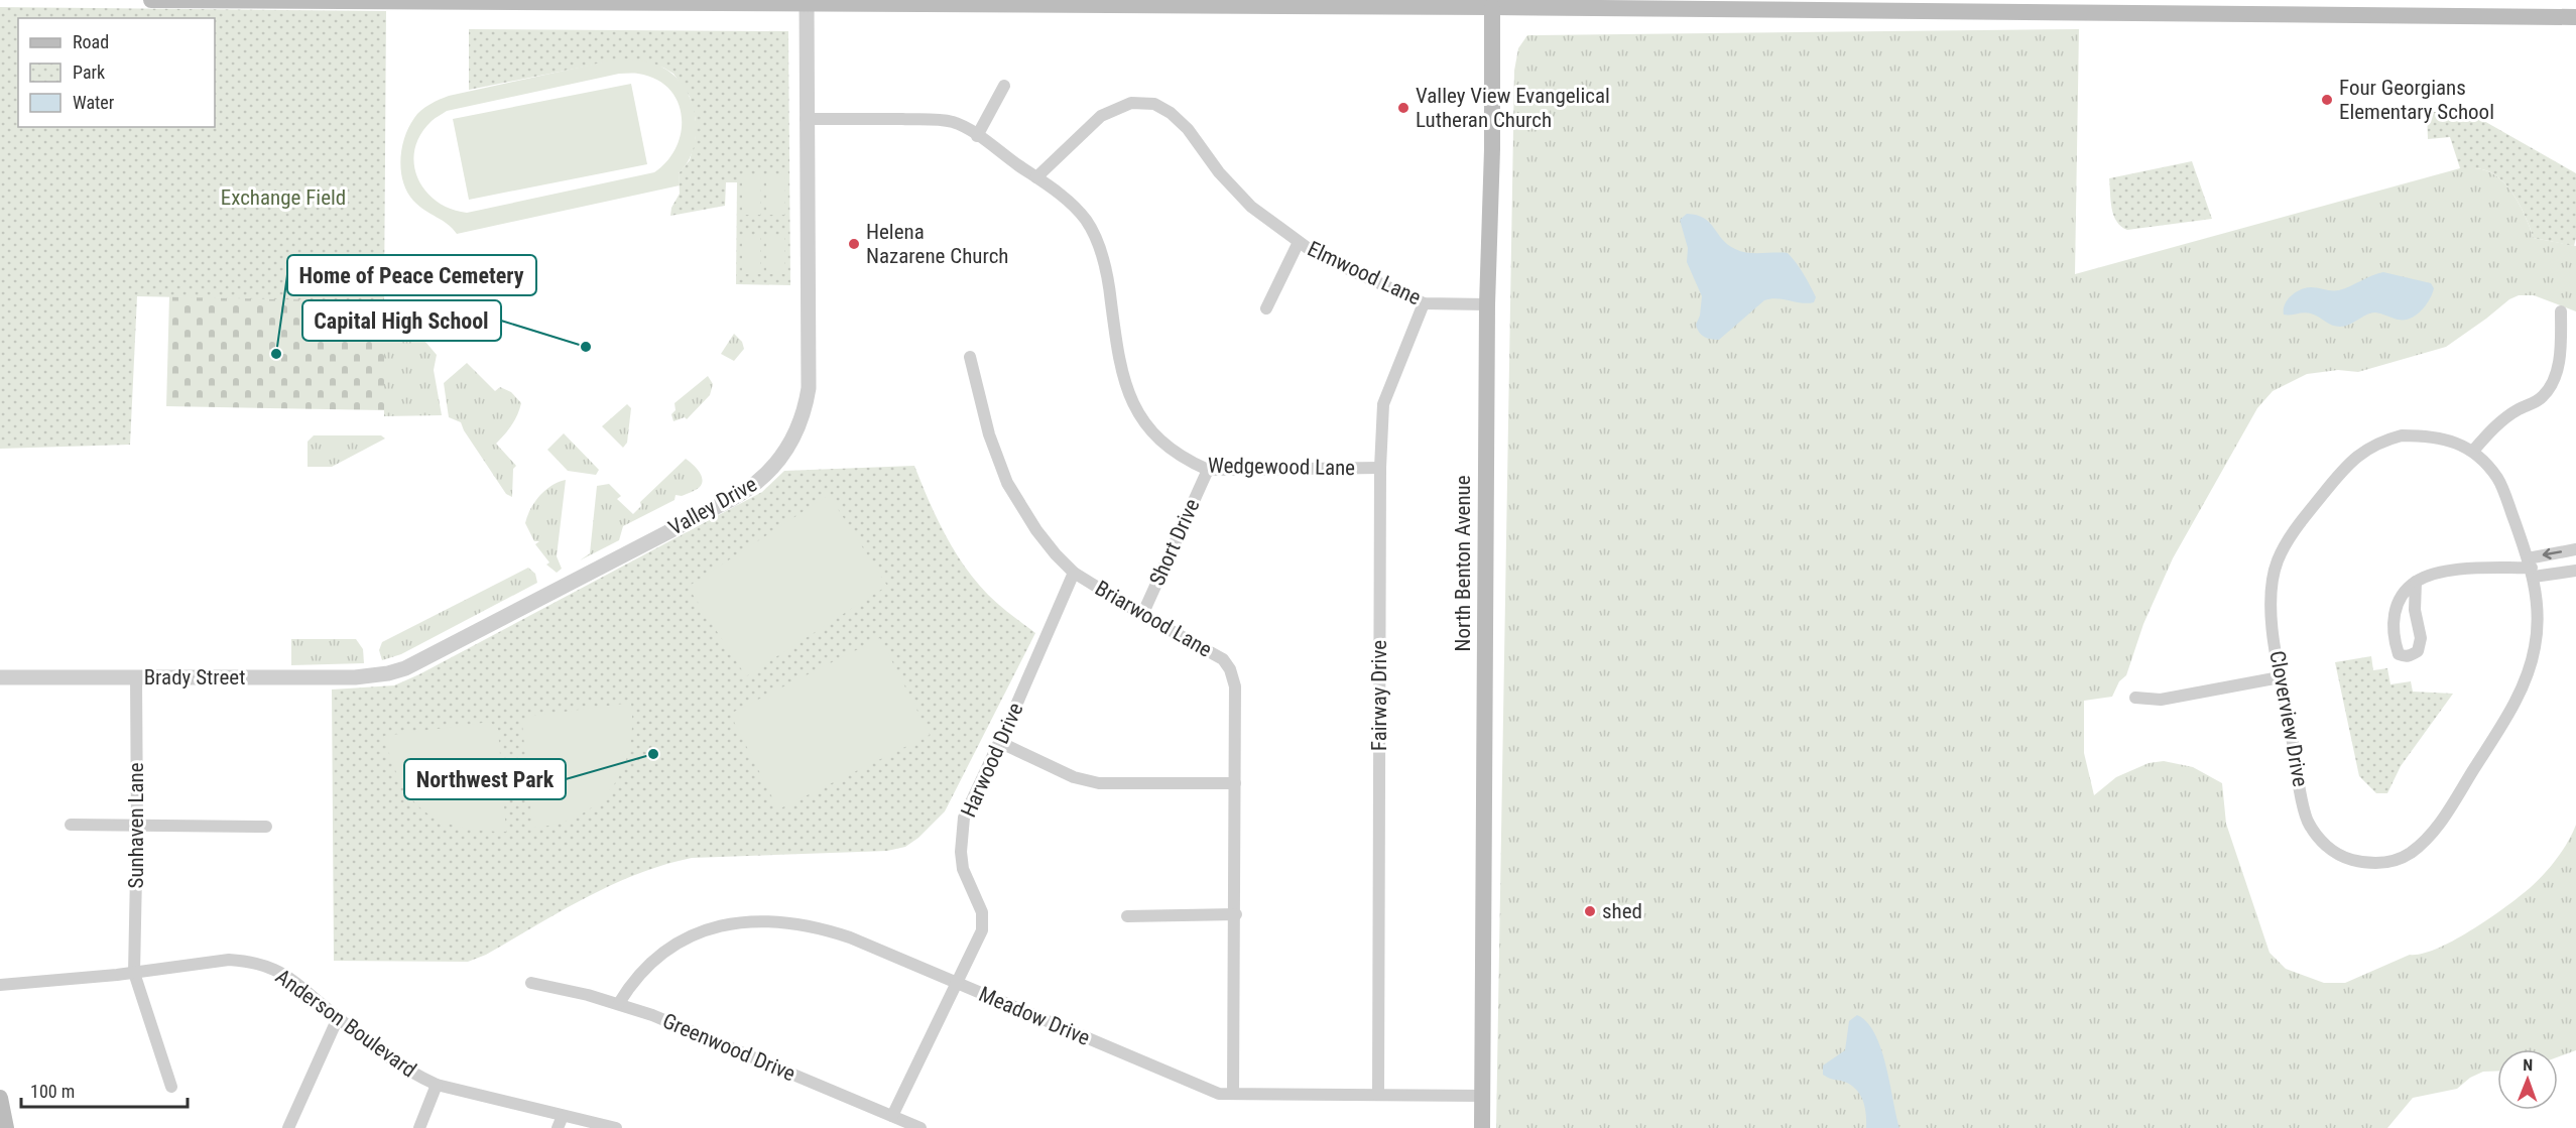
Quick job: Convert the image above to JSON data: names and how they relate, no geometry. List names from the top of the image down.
{
  "streets": {
    "main road": ["North Benton Avenue"],
    "street": [
      "Elmwood Lane",
      "Wedgewood Lane",
      "Valley Drive",
      "Short Drive",
      "Briarwood Lane",
      "Brady Street",
      "Fairway Drive",
      "Cloverview Drive",
      "Harwood Drive",
      "Sunhaven Lane",
      "Meadow Drive",
      "Anderson Boulevard",
      "Greenwood Drive"
    ]
  },
  "crossings": [
    ["Elmwood Lane", "Wedgewood Lane"],
    ["Elmwood Lane", "North Benton Avenue"],
    ["Elmwood Lane", "Fairway Drive"],
    ["Wedgewood Lane", "Valley Drive"],
    ["Wedgewood Lane", "Short Drive"],
    ["Wedgewood Lane", "Fairway Drive"],
    ["Valley Drive", "Brady Street"],
    ["Short Drive", "Briarwood Lane"],
    ["North Benton Avenue", "Meadow Drive"],
    ["Briarwood Lane", "Harwood Drive"],
    ["Briarwood Lane", "Meadow Drive"],
    ["Brady Street", "Sunhaven Lane"],
    ["Fairway Drive", "Meadow Drive"],
    ["Harwood Drive", "Meadow Drive"],
    ["Harwood Drive", "Greenwood Drive"],
    ["Sunhaven Lane", "Anderson Boulevard"],
    ["Meadow Drive", "Greenwood Drive"]
  ],
  "parks": ["Exchange Field"],
  "places": [
    "Four Georgians Elementary School",
    "Valley View Evangelical Lutheran Church",
    "Helena Nazarene Church",
    "Capital High School",
    "Home of Peace Cemetery",
    "Northwest Park",
    "shed"
  ],
  "legend": ["Road", "Park", "Water"],
  "scale_bar": "100 m",
  "north": "top"
}
